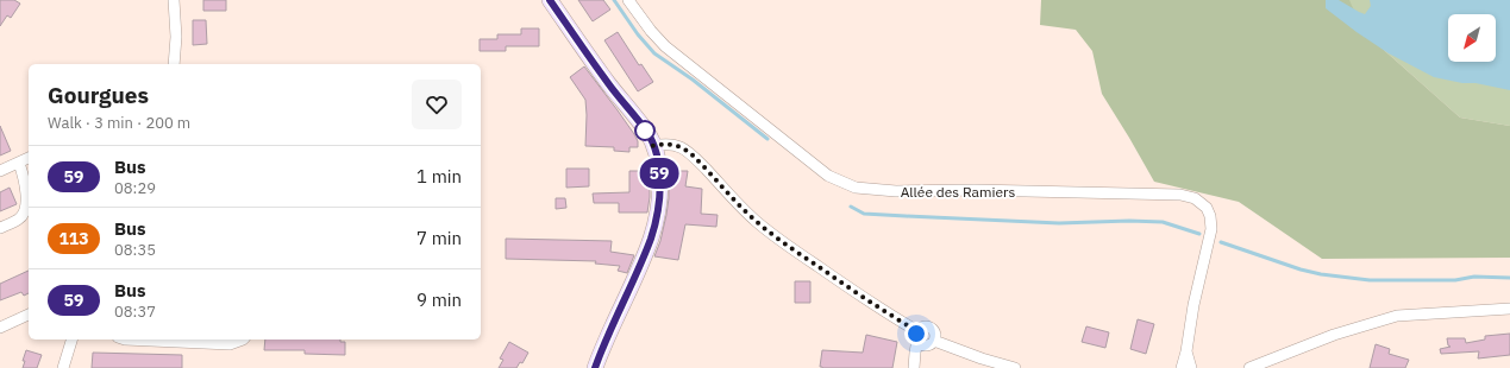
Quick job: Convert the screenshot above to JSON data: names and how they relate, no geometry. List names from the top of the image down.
{
  "streets": {
    "street": ["Allée des Ramiers"]
  },
  "lines": ["bus line 59"],
  "north": "bottom left",
  "page": {
    "on_map": "59",
    "heading": ["Gourgues", "Walk · 3 min · 200 m"],
    "list": [
      {
        "mark": "59",
        "name": "Bus",
        "note": "08:29",
        "value": "1 min"
      },
      {
        "mark": "113",
        "name": "Bus",
        "note": "08:35",
        "value": "7 min"
      },
      {
        "mark": "59",
        "name": "Bus",
        "note": "08:37",
        "value": "9 min"
      }
    ]
  }
}
